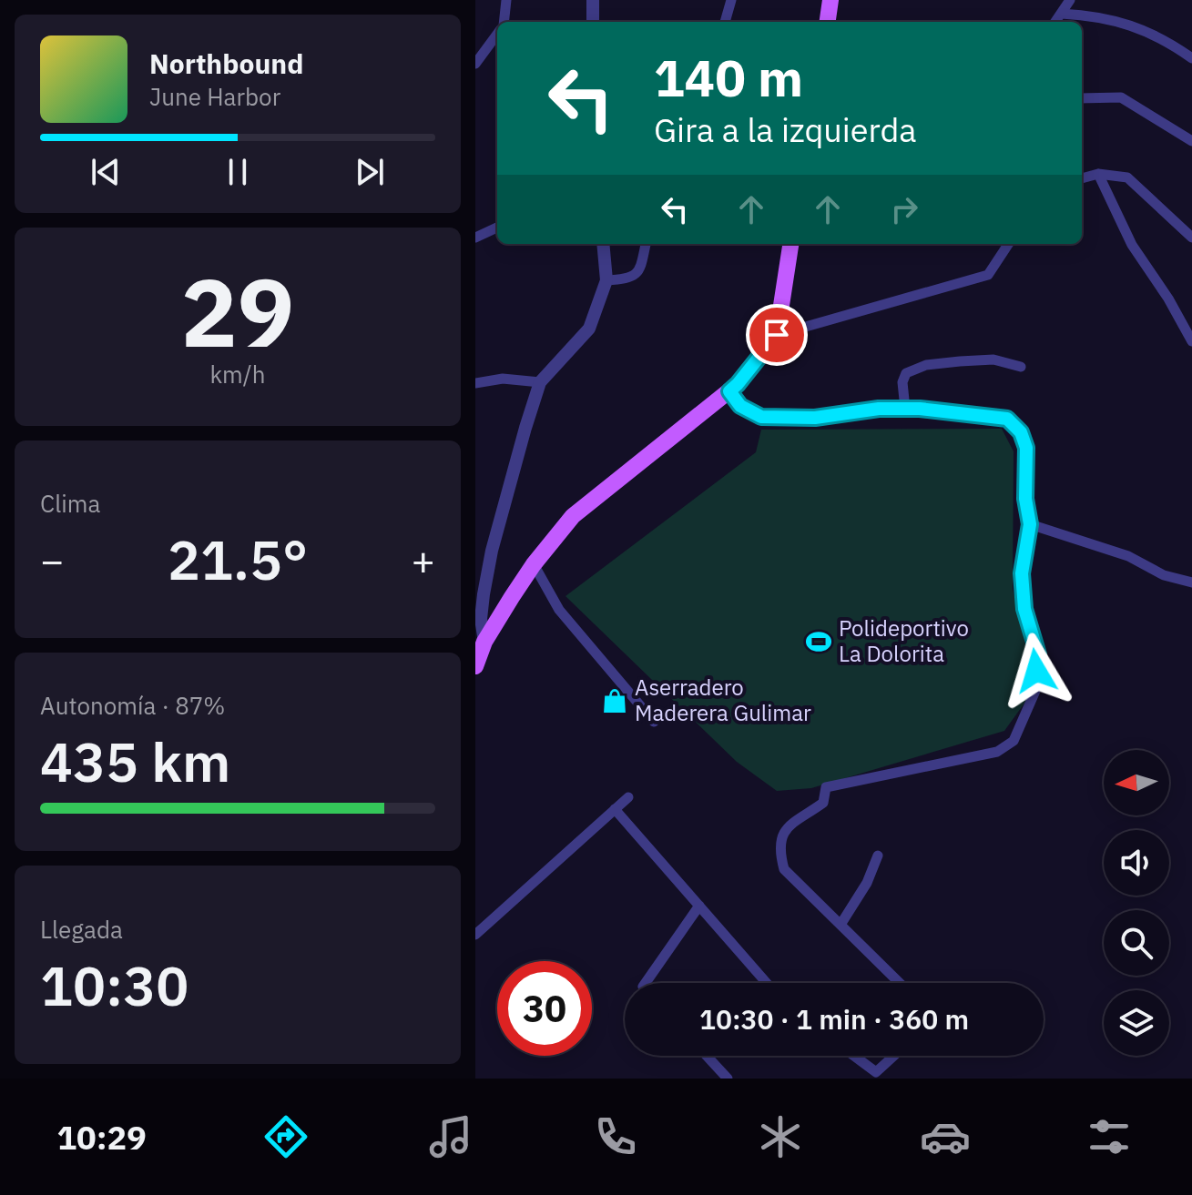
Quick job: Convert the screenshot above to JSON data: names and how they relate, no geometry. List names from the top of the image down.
{
  "places": {
    "sports": ["Polideportivo La Dolorita"],
    "shop": ["Aserradero Maderera Gulimar"]
  },
  "north": "left",
  "page": {
    "turn": ["140 m", "Gira a la izquierda"],
    "song": ["Northbound", "June Harbor"],
    "tile": [
      ["29", "km/h"],
      "Clima",
      ["Autonomía · 87%", "435 km"],
      ["Llegada", "10:30"]
    ],
    "heat": ["−", "21.5°", "+"],
    "limit": "30",
    "trip": "10:30 · 1 min · 360 m",
    "tabs": "10:29"
  }
}
